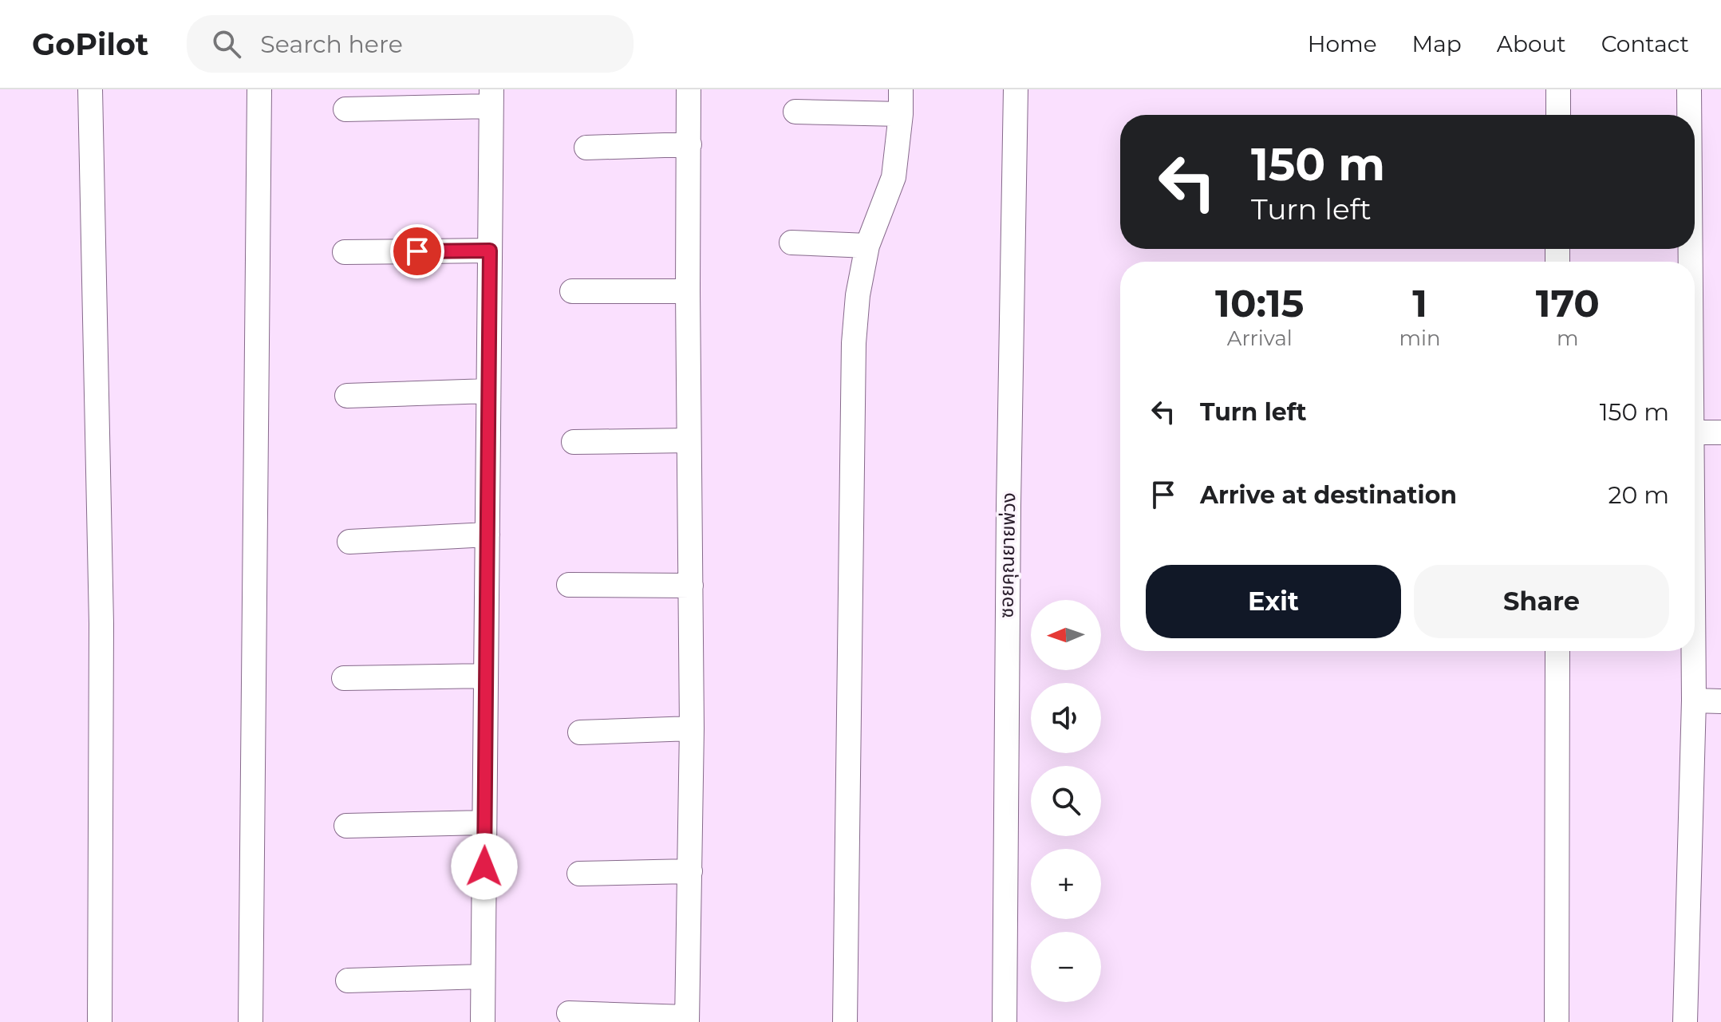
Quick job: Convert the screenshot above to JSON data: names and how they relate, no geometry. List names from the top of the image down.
{
  "streets": {
    "street": ["ซอยคุณยายพ่วง"]
  },
  "north": "left",
  "page": {
    "header": "GoPilot",
    "search": "Search here",
    "nav": [
      "Home",
      "Map",
      "About",
      "Contact"
    ],
    "turn": ["150 m", "Turn left"],
    "eta": [
      "10:15",
      "Arrival",
      "1",
      "min",
      "170",
      "m"
    ],
    "list": [
      {
        "name": "Turn left",
        "value": "150 m"
      },
      {
        "name": "Arrive at destination",
        "value": "20 m"
      }
    ],
    "buttons": ["Exit", "Share"],
    "map_buttons": ["+", "−"]
  }
}
